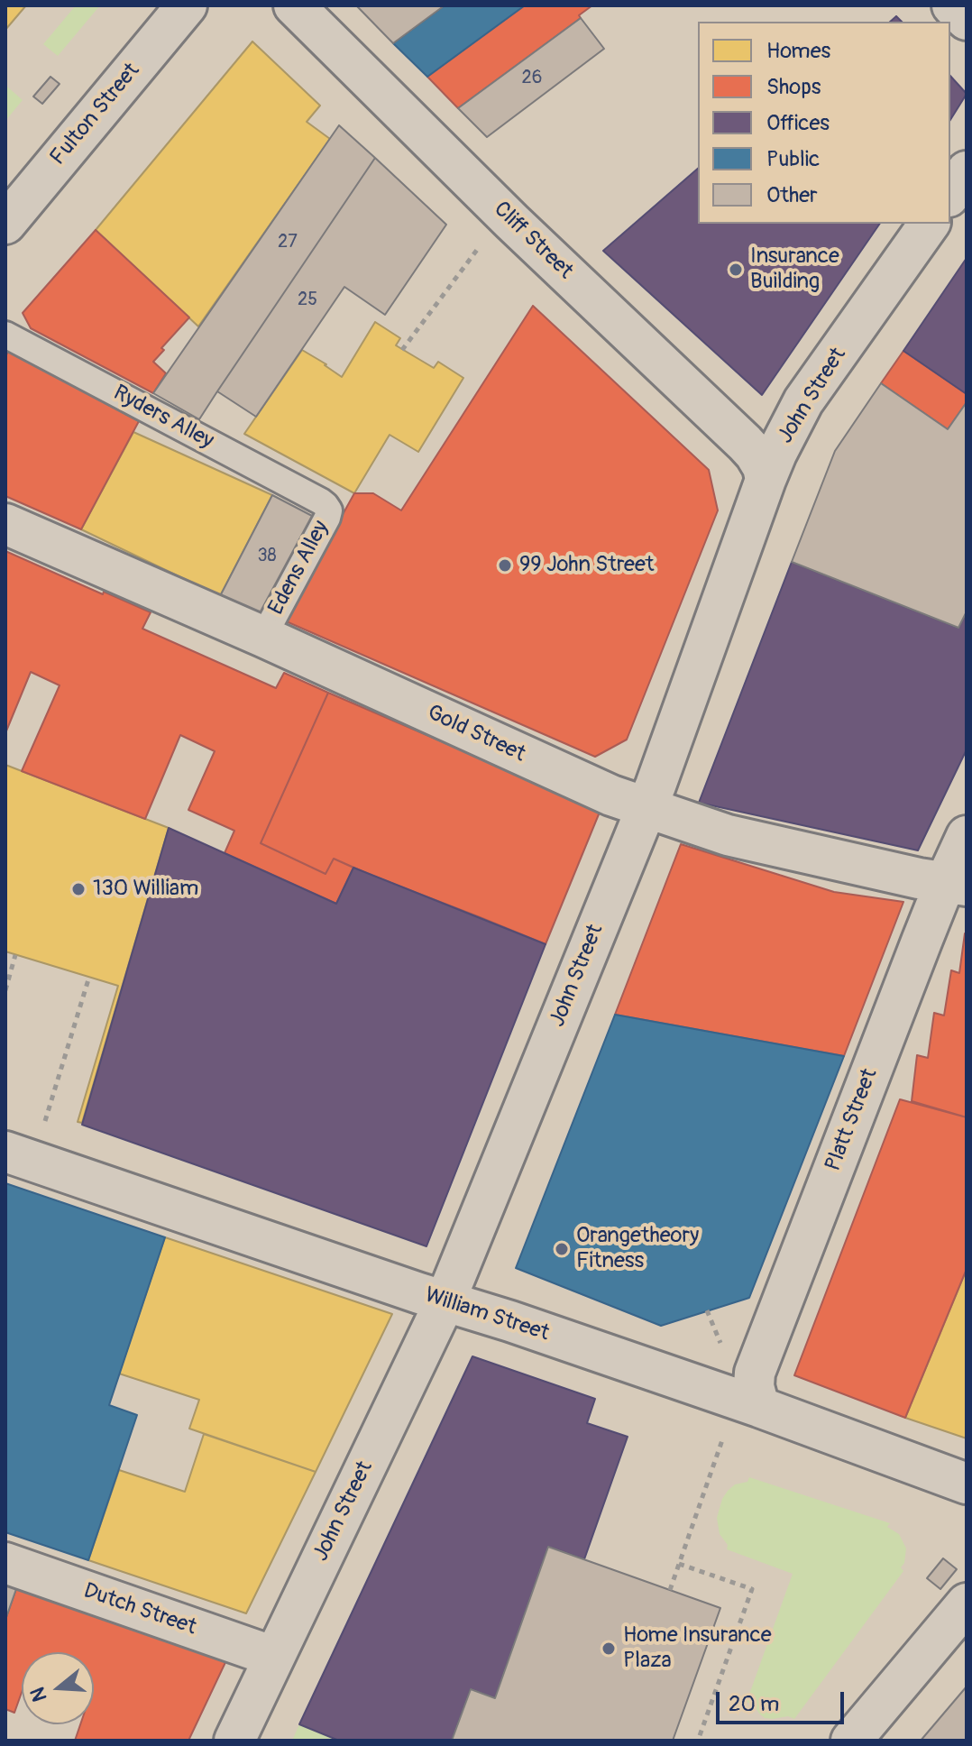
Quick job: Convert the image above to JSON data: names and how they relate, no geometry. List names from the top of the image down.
{
  "streets": {
    "street": [
      "Fulton Street",
      "Cliff Street",
      "John Street",
      "Gold Street",
      "Platt Street",
      "William Street",
      "Dutch Street"
    ],
    "lane": ["Ryders Alley", "Edens Alley"]
  },
  "crossings": [
    ["Cliff Street", "John Street"],
    ["John Street", "Gold Street"],
    ["John Street", "William Street"],
    ["John Street", "Dutch Street"],
    ["Ryders Alley", "Edens Alley"],
    ["Edens Alley", "Gold Street"],
    ["Gold Street", "Platt Street"],
    ["Platt Street", "William Street"]
  ],
  "places": [
    "Insurance Building",
    "99 John Street",
    "130 William",
    "Orangetheory Fitness",
    "Home Insurance Plaza"
  ],
  "house_numbers": [
    "26",
    "27",
    "25",
    "38"
  ],
  "legend": [
    "Homes",
    "Shops",
    "Offices",
    "Public",
    "Other"
  ],
  "scale_bar": "20 m",
  "north": "left"
}
